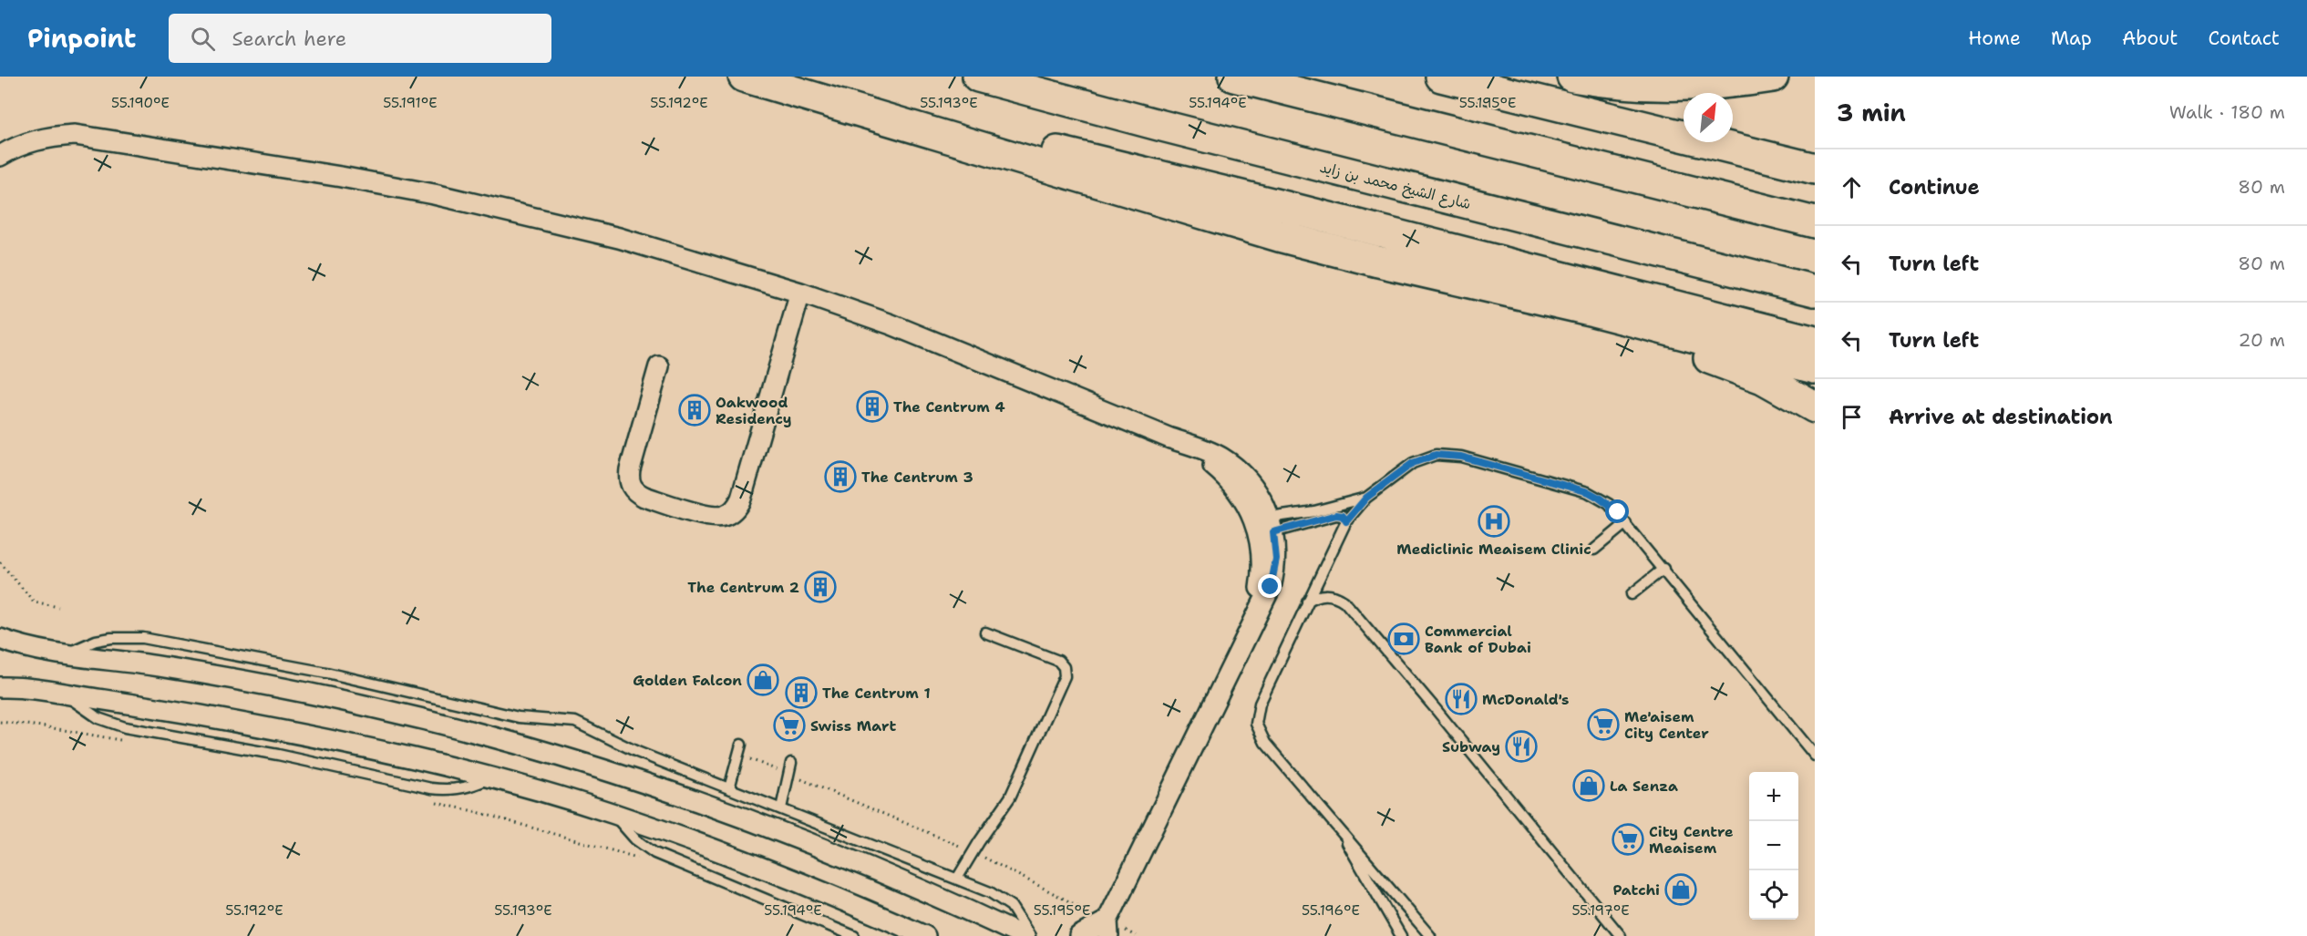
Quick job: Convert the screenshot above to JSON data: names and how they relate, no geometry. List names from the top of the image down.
{
  "streets": {
    "highway": ["شارع الشيخ محمد بن زايد"]
  },
  "places": {
    "building": [
      "The Centrum 4",
      "Oakwood Residency",
      "The Centrum 3",
      "The Centrum 2",
      "The Centrum 1"
    ],
    "hospital": ["Mediclinic Meaisem Clinic"],
    "bank": ["Commercial Bank of Dubai"],
    "shop": ["Golden Falcon", "La Senza", "Patchi"],
    "restaurant": ["McDonald's", "Subway"],
    "supermarket": ["Me'aisem City Center", "Swiss Mart", "City Centre Meaisem"]
  },
  "north": "top right",
  "page": {
    "header": "Pinpoint",
    "search": "Search here",
    "nav": [
      "Home",
      "Map",
      "About",
      "Contact"
    ],
    "heading": ["3 min", "Walk · 180 m"],
    "list": [
      ["Continue", "80 m"],
      ["Turn left", "80 m"],
      ["Turn left", "20 m"],
      "Arrive at destination"
    ],
    "map_buttons": ["+", "−"]
  },
  "coordinates": [
    "55.190°E",
    "55.191°E",
    "55.192°E",
    "55.193°E",
    "55.194°E",
    "55.195°E",
    "55.196°E",
    "55.197°E"
  ]
}
